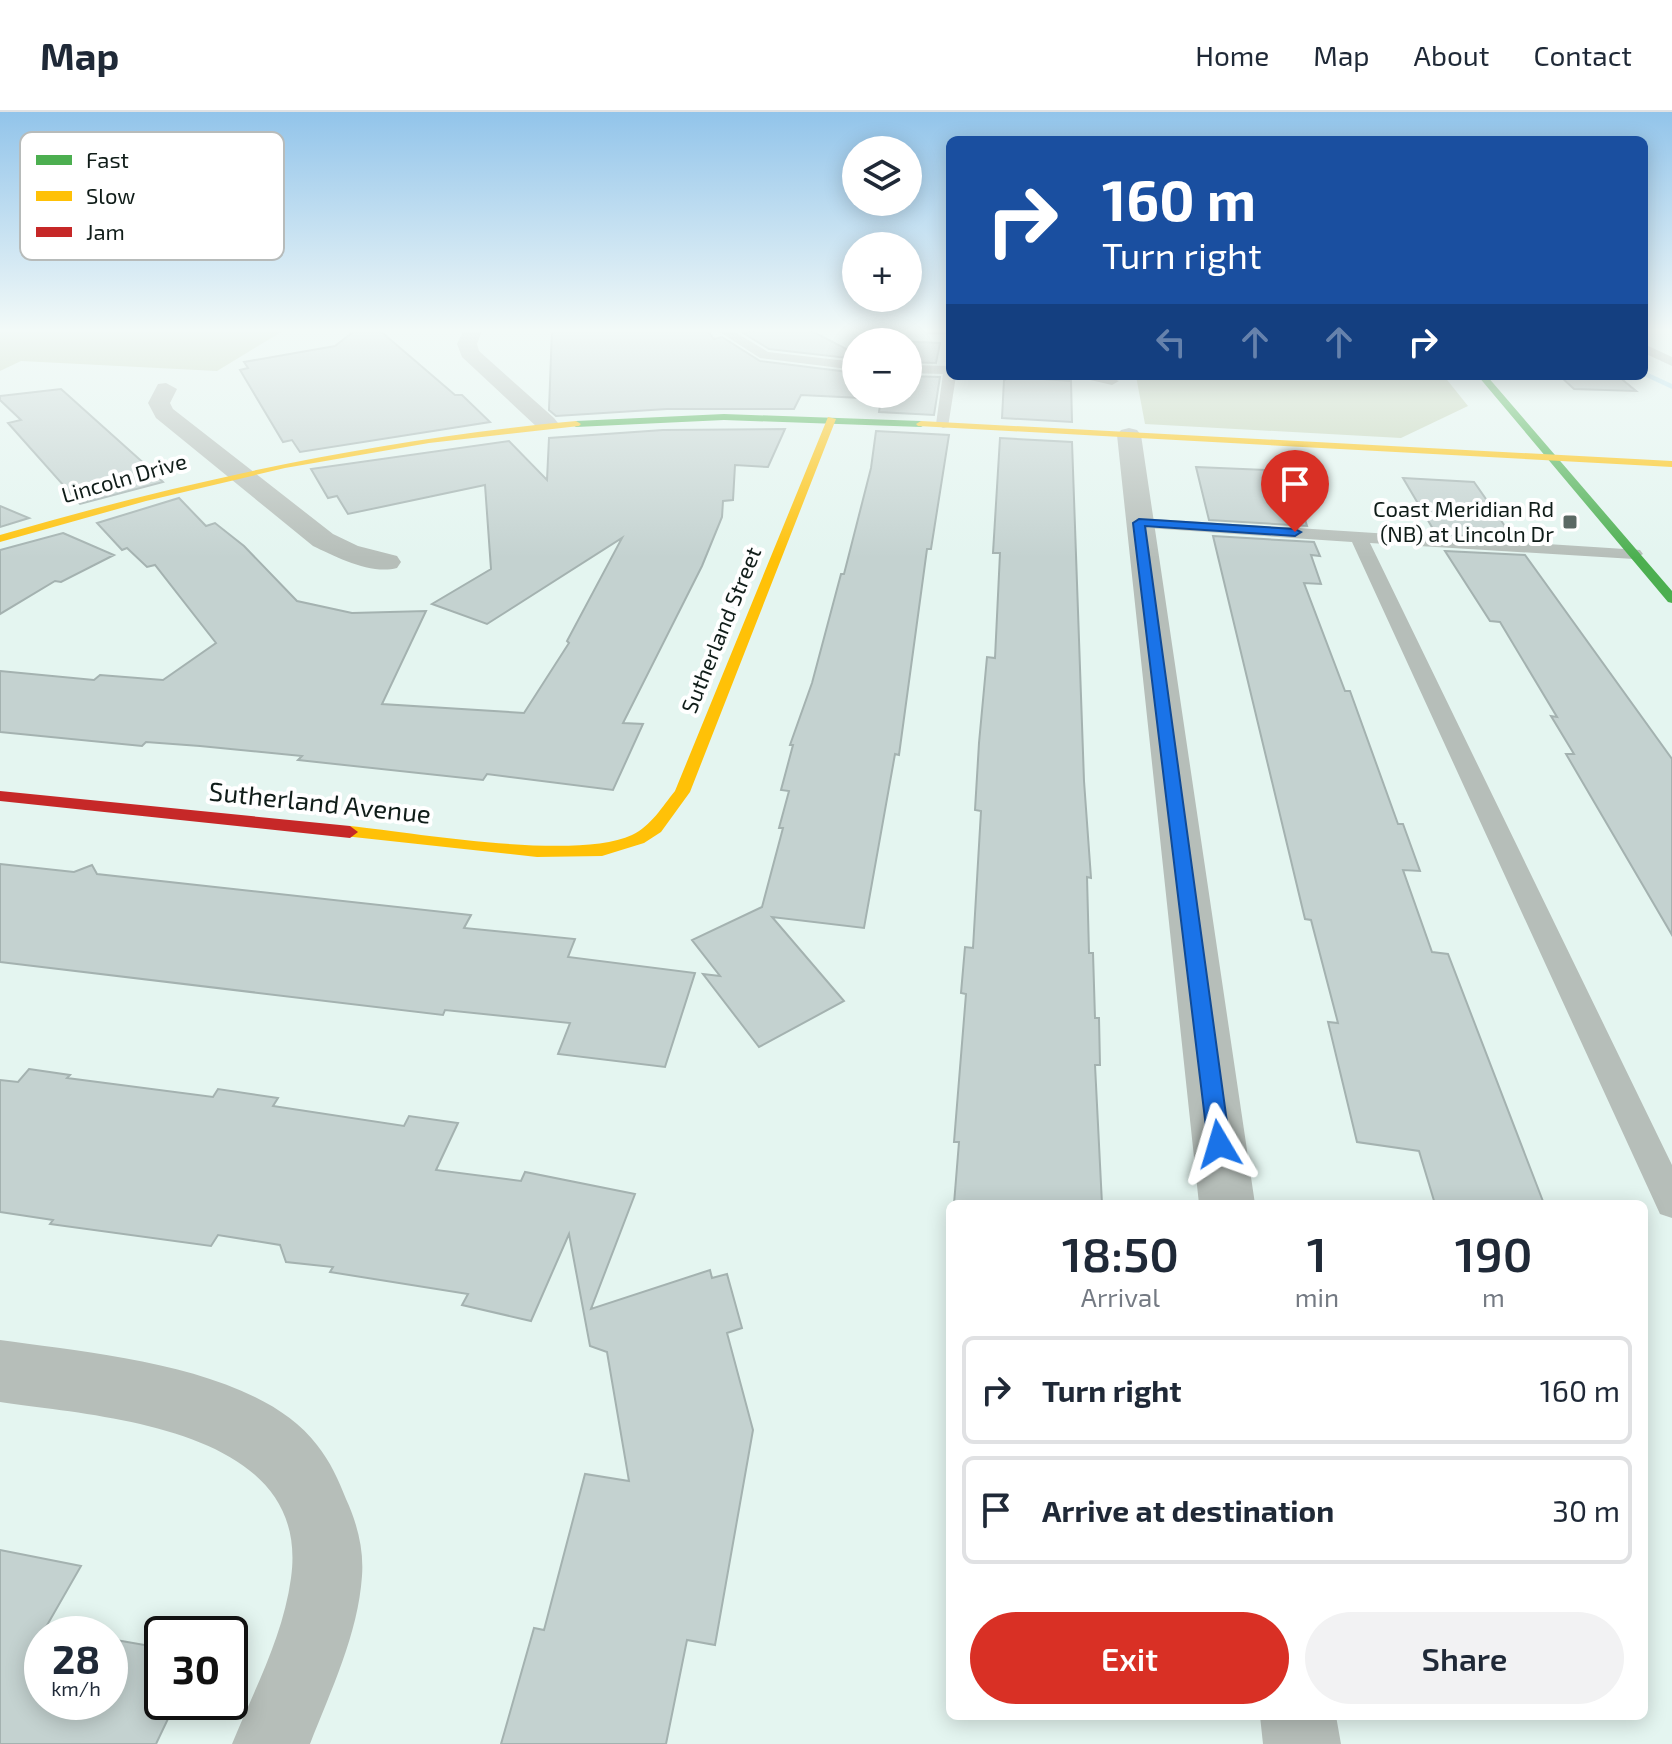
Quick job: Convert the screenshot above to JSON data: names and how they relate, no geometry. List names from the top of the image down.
{
  "streets": {
    "street": ["Lincoln Drive", "Sutherland Street", "Sutherland Avenue"]
  },
  "crossings": [
    ["Lincoln Drive", "Sutherland Street"],
    ["Sutherland Street", "Sutherland Avenue"]
  ],
  "places": {
    "transit": ["Coast Meridian Rd (NB) at Lincoln Dr"]
  },
  "legend": ["Fast", "Slow", "Jam"],
  "page": {
    "header": "Map",
    "nav": [
      "Home",
      "Map",
      "About",
      "Contact"
    ],
    "map_buttons": ["+", "−"],
    "turn": ["160 m", "Turn right"],
    "eta": [
      "18:50",
      "Arrival",
      "1",
      "min",
      "190",
      "m"
    ],
    "list": [
      {
        "name": "Turn right",
        "value": "160 m"
      },
      {
        "name": "Arrive at destination",
        "value": "30 m"
      }
    ],
    "buttons": ["Exit", "Share"],
    "speed": "28 km/h",
    "limit": "30"
  }
}
